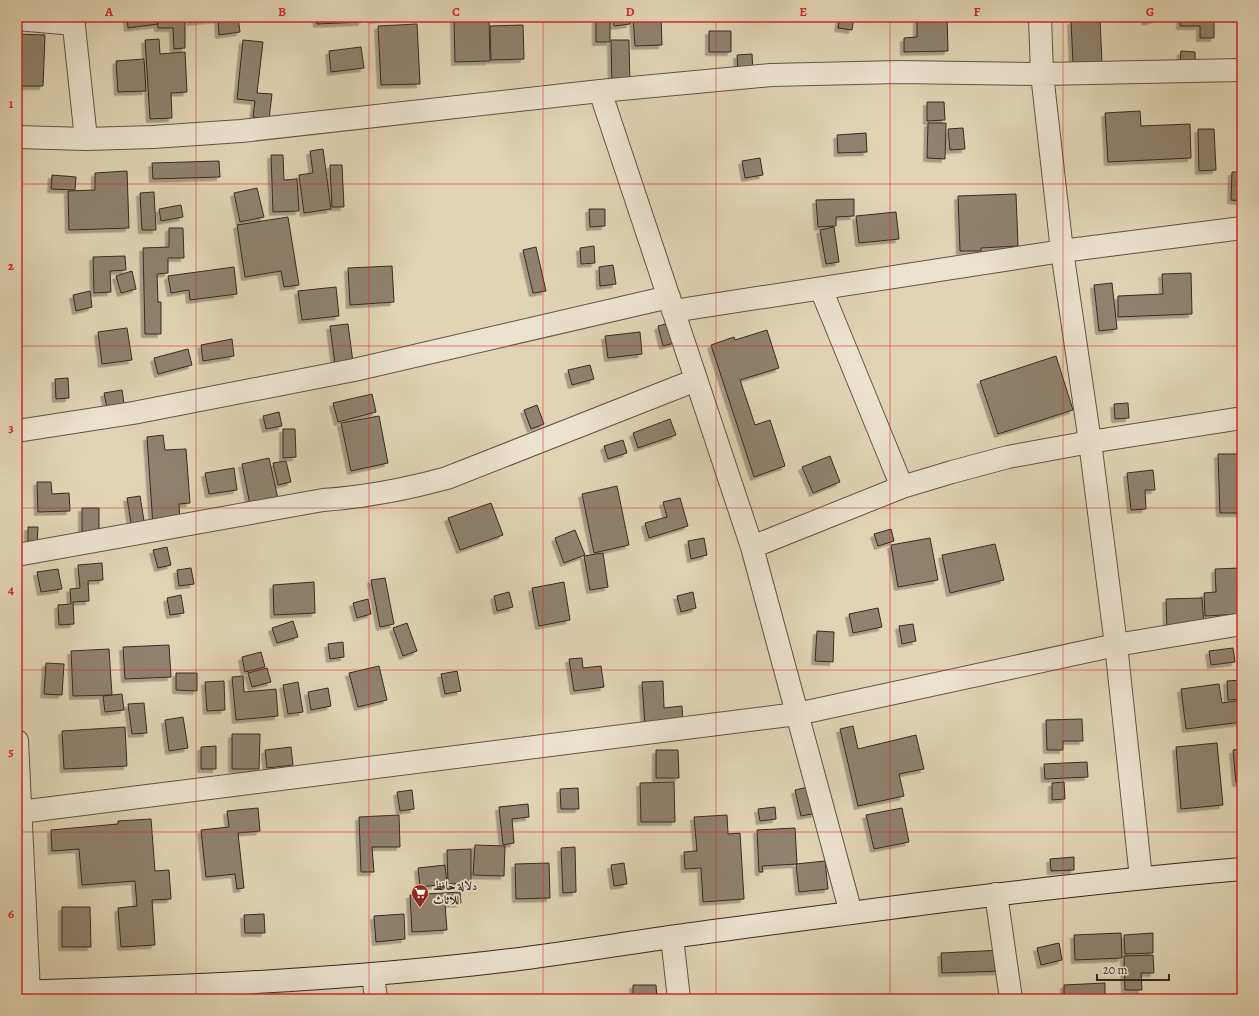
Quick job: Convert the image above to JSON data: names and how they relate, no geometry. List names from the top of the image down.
{
  "places": {
    "supermarket": ["دلالة حافظ للاثاث"]
  },
  "scale_bar": "20 m",
  "grid": {
    "columns": [
      "A",
      "B",
      "C",
      "D",
      "E",
      "F",
      "G"
    ],
    "rows": [
      "1",
      "2",
      "3",
      "4",
      "5",
      "6"
    ]
  }
}
